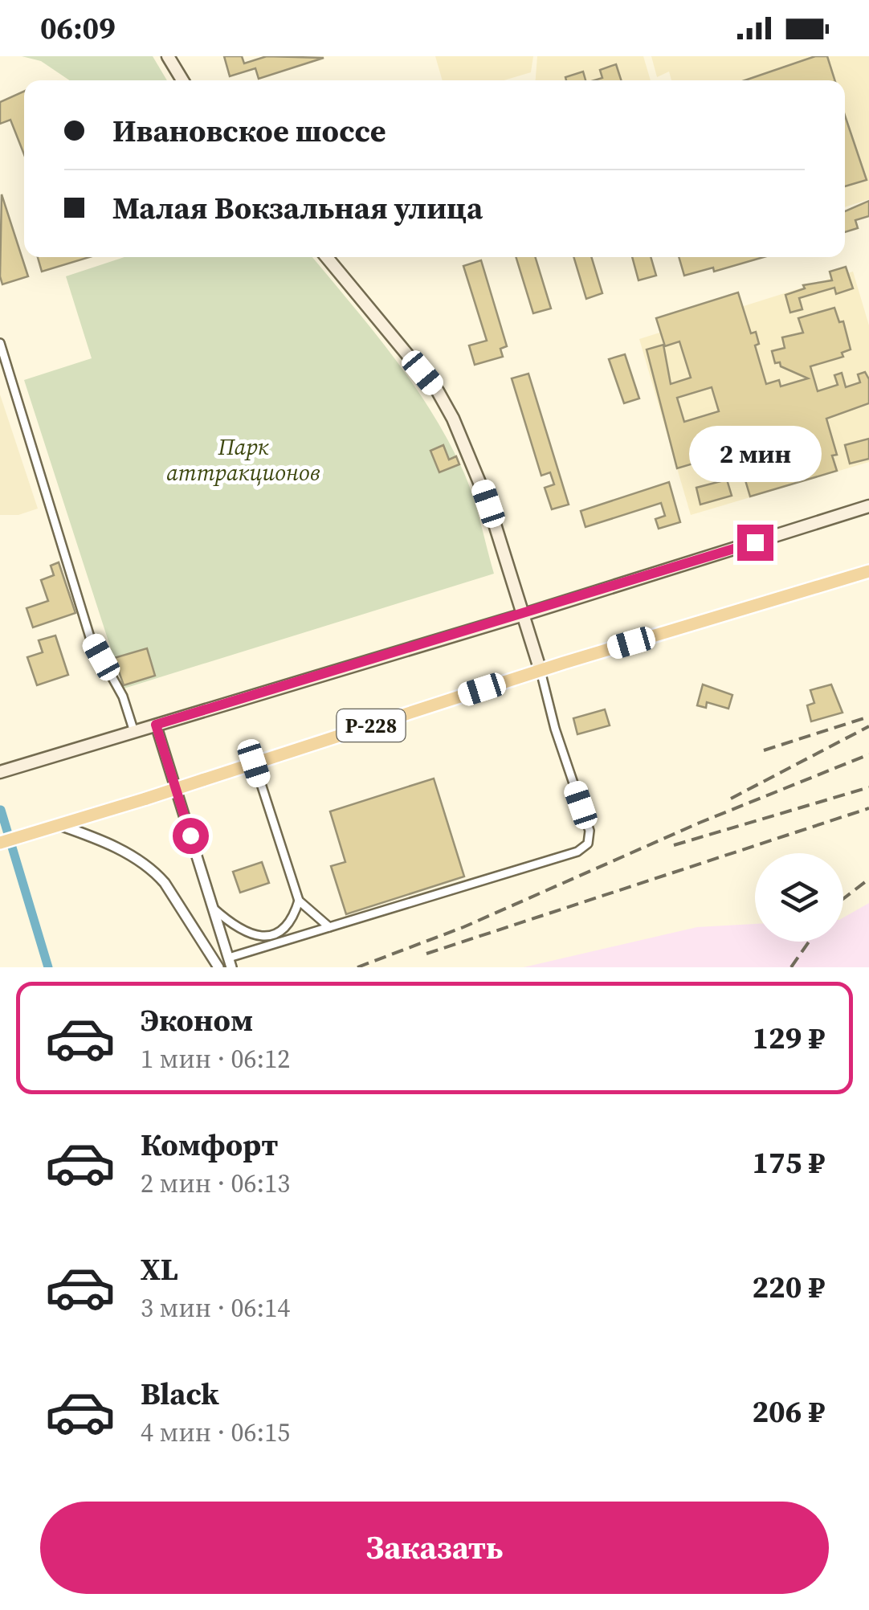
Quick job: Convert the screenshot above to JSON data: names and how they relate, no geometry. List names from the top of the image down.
{
  "streets": {
    "highway": ["Р-228"]
  },
  "parks": ["Парк аттракционов"],
  "page": {
    "status": "06:09",
    "banner": ["Ивановское шоссе", "Малая Вокзальная улица"],
    "bubble": "2 мин",
    "list": [
      {
        "name": "Эконом",
        "note": "1 мин · 06:12",
        "value": "129 ₽"
      },
      {
        "name": "Комфорт",
        "note": "2 мин · 06:13",
        "value": "175 ₽"
      },
      {
        "name": "XL",
        "note": "3 мин · 06:14",
        "value": "220 ₽"
      },
      {
        "name": "Black",
        "note": "4 мин · 06:15",
        "value": "206 ₽"
      }
    ],
    "buttons": "Заказать"
  }
}
